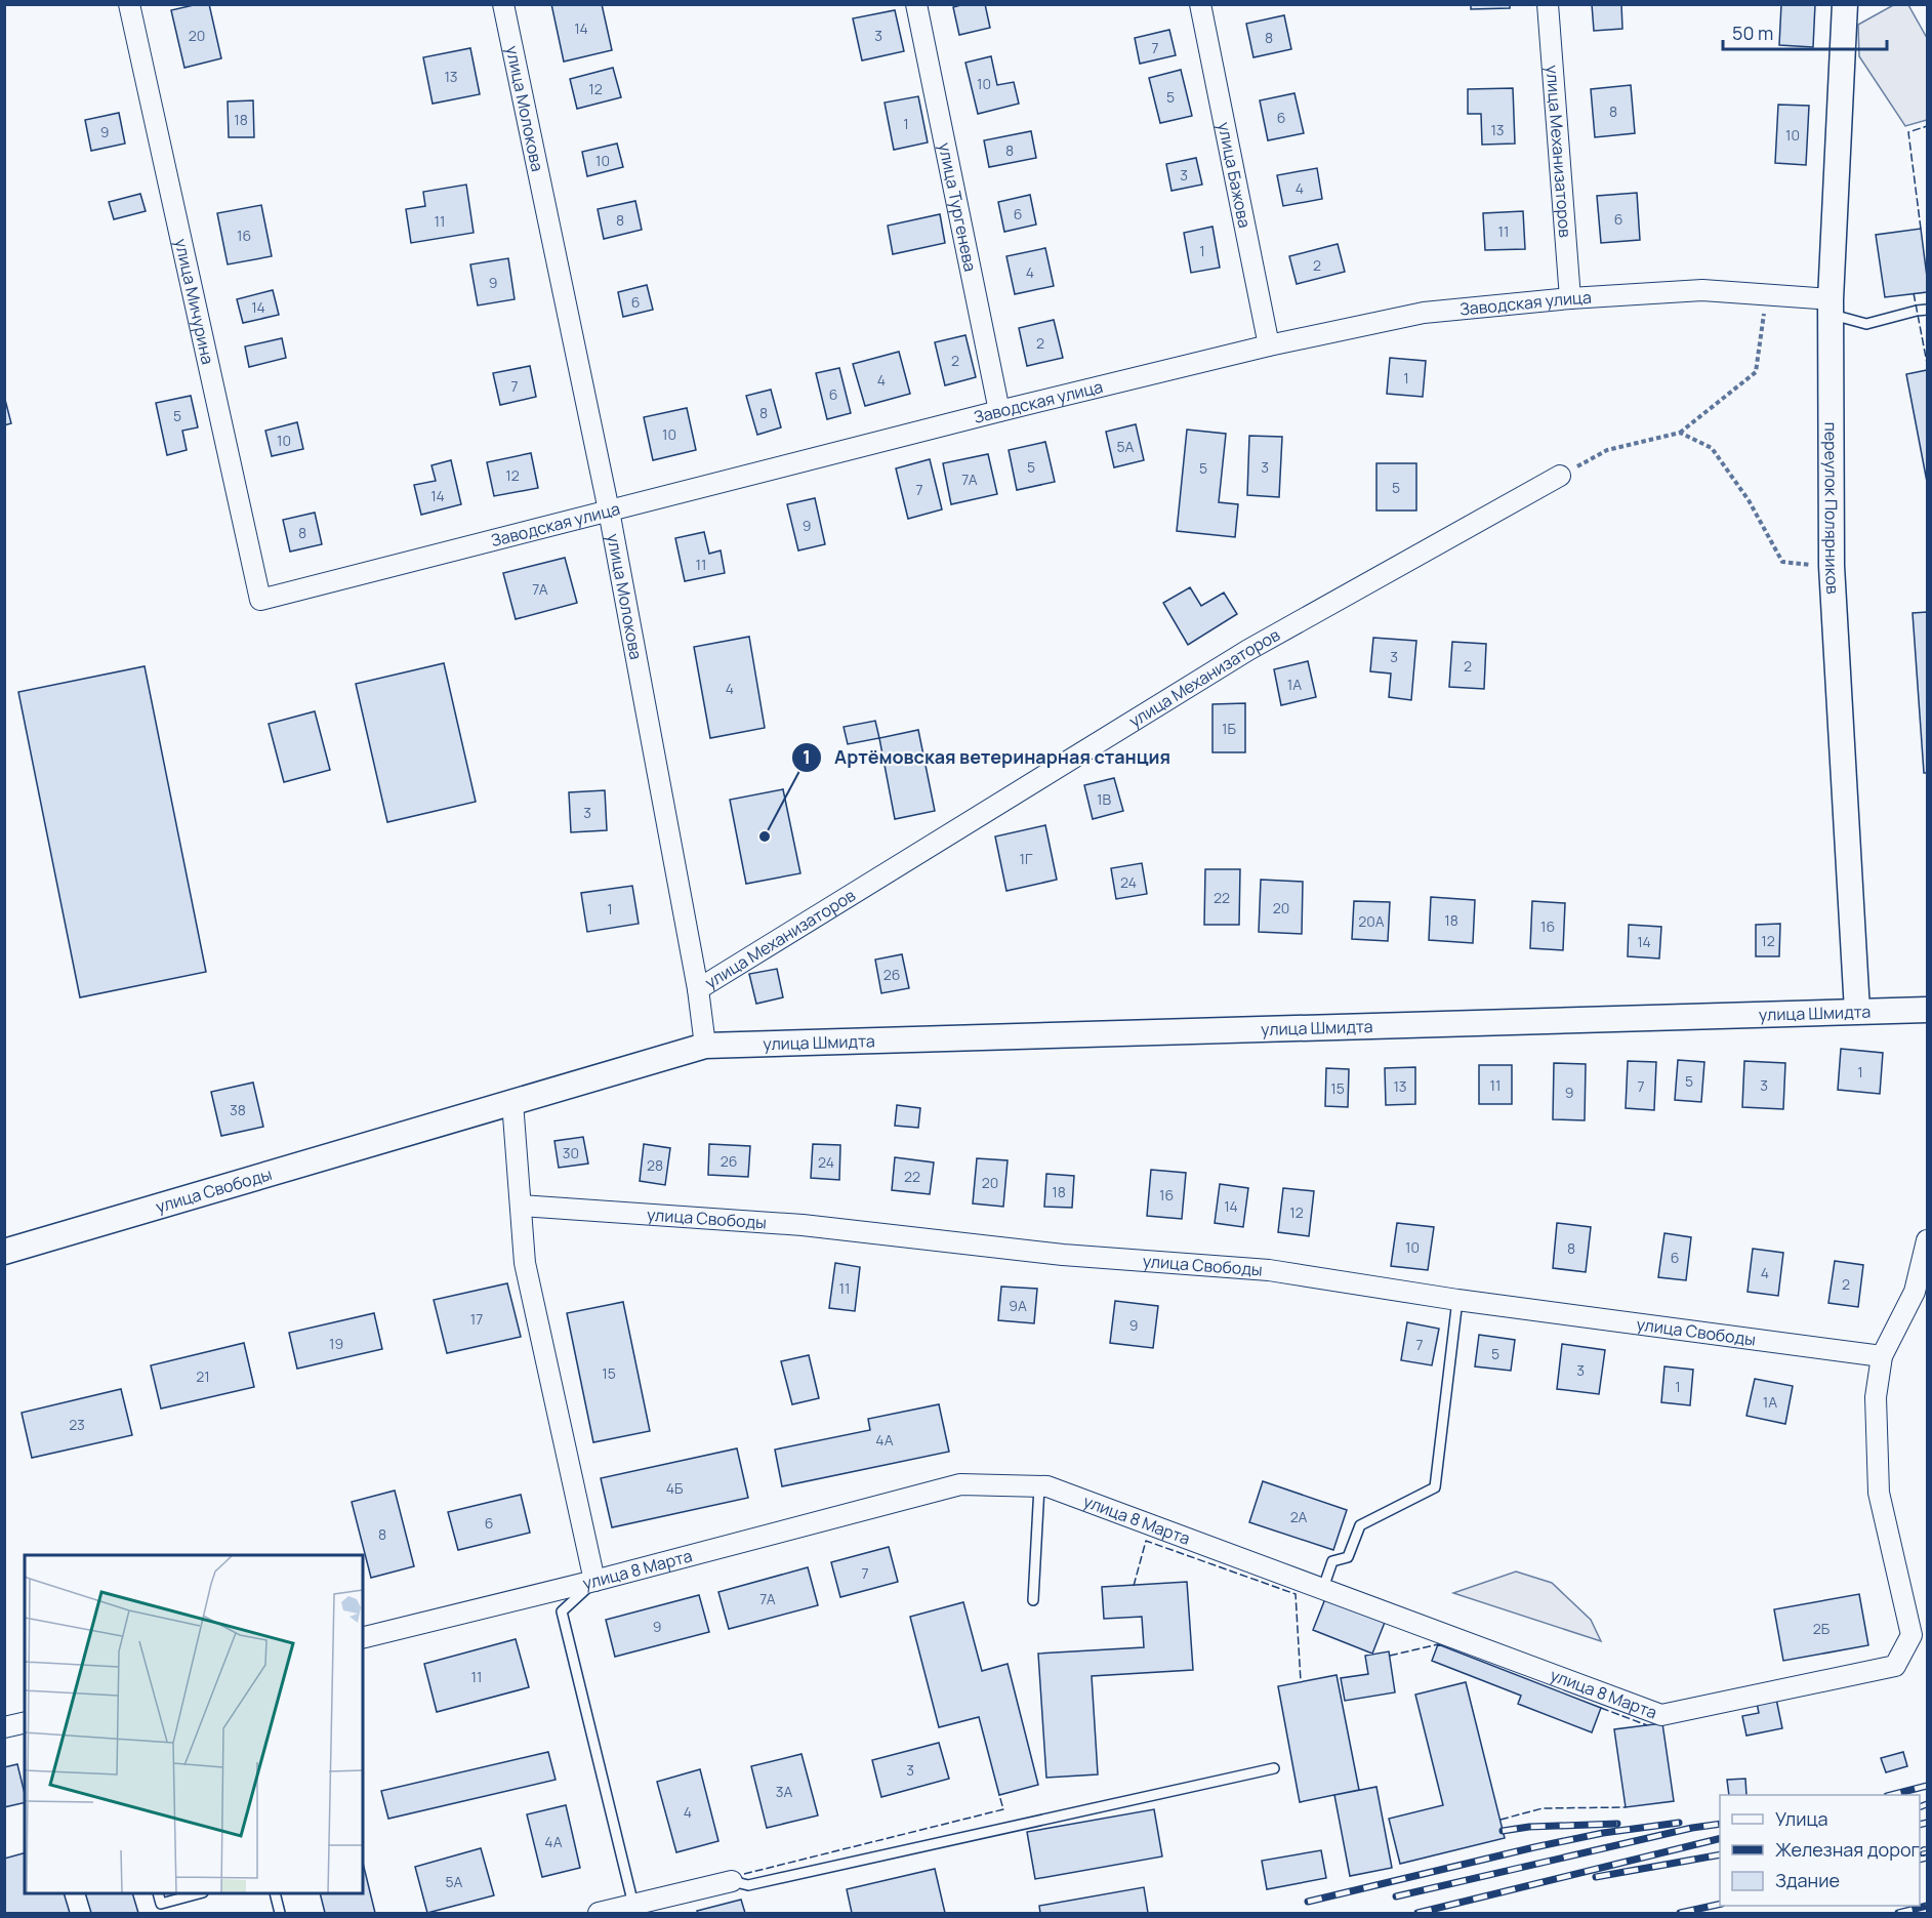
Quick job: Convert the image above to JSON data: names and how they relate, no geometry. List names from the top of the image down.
{
  "streets": {
    "street": [
      "улица Молокова",
      "улица Механизаторов",
      "улица Бажова",
      "улица Тургенева",
      "улица Мичурина",
      "Заводская улица",
      "переулок Полярников",
      "улица Шмидта",
      "улица Свободы",
      "улица 8 Марта"
    ]
  },
  "crossings": [
    ["улица Молокова", "улица Механизаторов"],
    ["улица Молокова", "Заводская улица"],
    ["улица Молокова", "улица Шмидта"],
    ["улица Молокова", "улица Свободы"],
    ["улица Механизаторов", "Заводская улица"],
    ["улица Бажова", "Заводская улица"],
    ["улица Тургенева", "Заводская улица"],
    ["улица Мичурина", "Заводская улица"],
    ["Заводская улица", "переулок Полярников"],
    ["переулок Полярников", "улица Шмидта"],
    ["улица Шмидта", "улица Свободы"],
    ["улица Свободы", "улица 8 Марта"]
  ],
  "places": ["Артёмовская ветеринарная станция"],
  "house_numbers": [
    "14",
    "20",
    "3",
    "8",
    "7",
    "13",
    "10",
    "12",
    "5",
    "8",
    "6",
    "18",
    "1",
    "13",
    "9",
    "10",
    "8",
    "10",
    "3",
    "4",
    "6",
    "6",
    "8",
    "11",
    "11",
    "16",
    "1",
    "2",
    "4",
    "9",
    "6",
    "14",
    "2",
    "2",
    "1",
    "4",
    "7",
    "6",
    "8",
    "5",
    "10",
    "10",
    "5А",
    "5",
    "3",
    "5",
    "12",
    "7А",
    "5",
    "7",
    "14",
    "9",
    "8",
    "11",
    "7А",
    "3",
    "2",
    "1А",
    "4",
    "1Б",
    "1В",
    "3",
    "1Г",
    "24",
    "22",
    "20",
    "1",
    "18",
    "20А",
    "16",
    "12",
    "14",
    "26",
    "1",
    "5",
    "11",
    "3",
    "13",
    "7",
    "15",
    "9",
    "38",
    "30",
    "26",
    "24",
    "28",
    "22",
    "20",
    "18",
    "16",
    "14",
    "12",
    "10",
    "8",
    "6",
    "4",
    "2",
    "11",
    "9А",
    "17",
    "9",
    "19",
    "7",
    "5",
    "3",
    "15",
    "21",
    "1",
    "1А",
    "23",
    "4А",
    "4Б",
    "2А",
    "6",
    "8",
    "7",
    "7А",
    "9",
    "2Б",
    "11",
    "3",
    "3А",
    "4",
    "4А",
    "5А"
  ],
  "legend": ["Улица", "Железная дорога", "Здание"],
  "scale_bar": "50 m"
}
